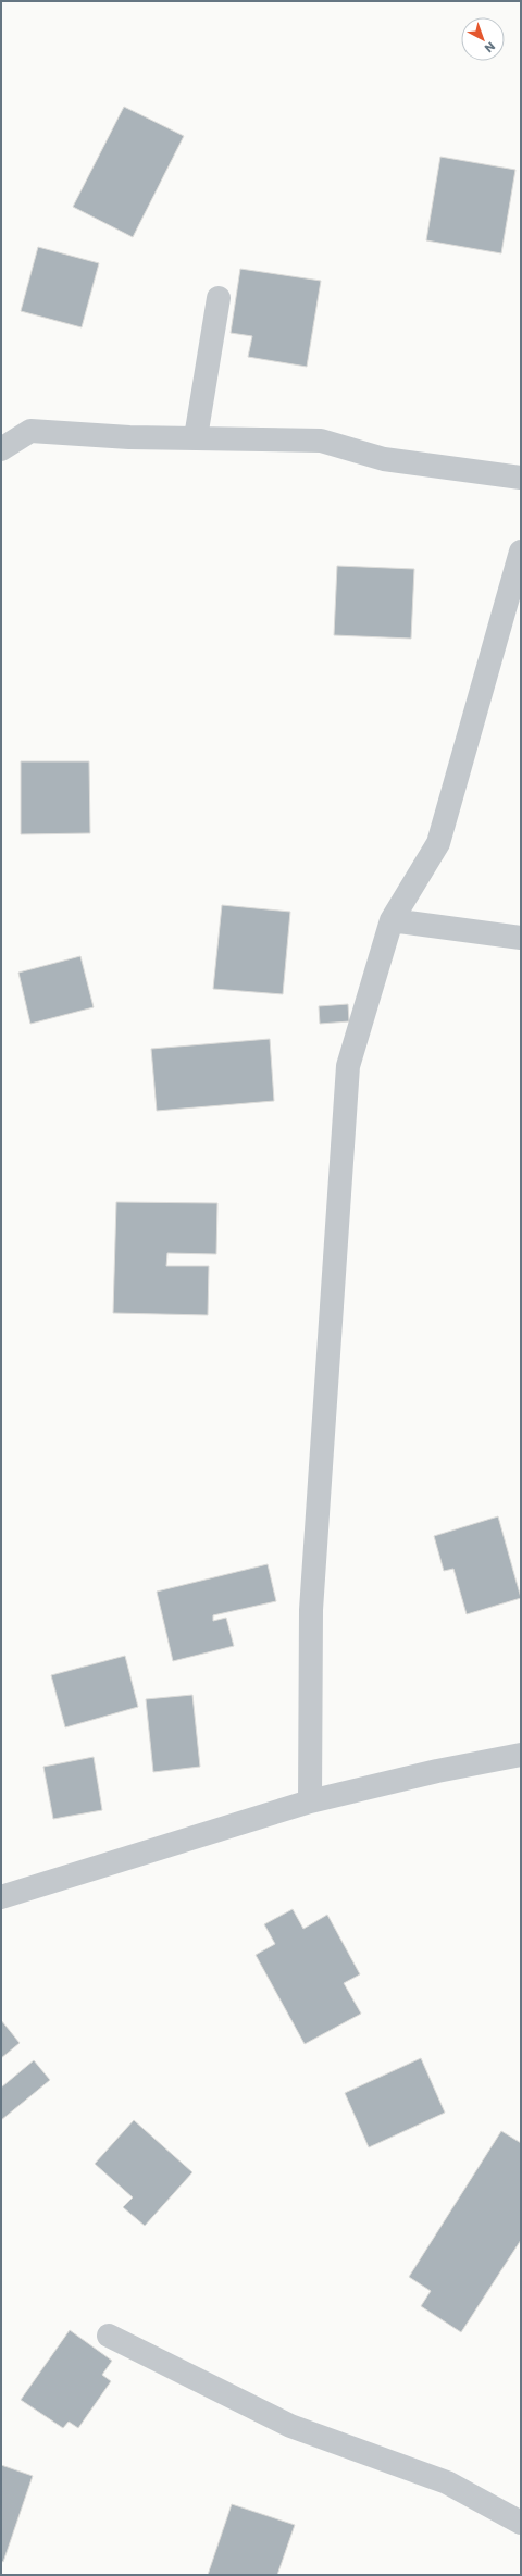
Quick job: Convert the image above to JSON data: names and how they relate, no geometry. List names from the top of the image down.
{
  "north": "bottom right"
}
